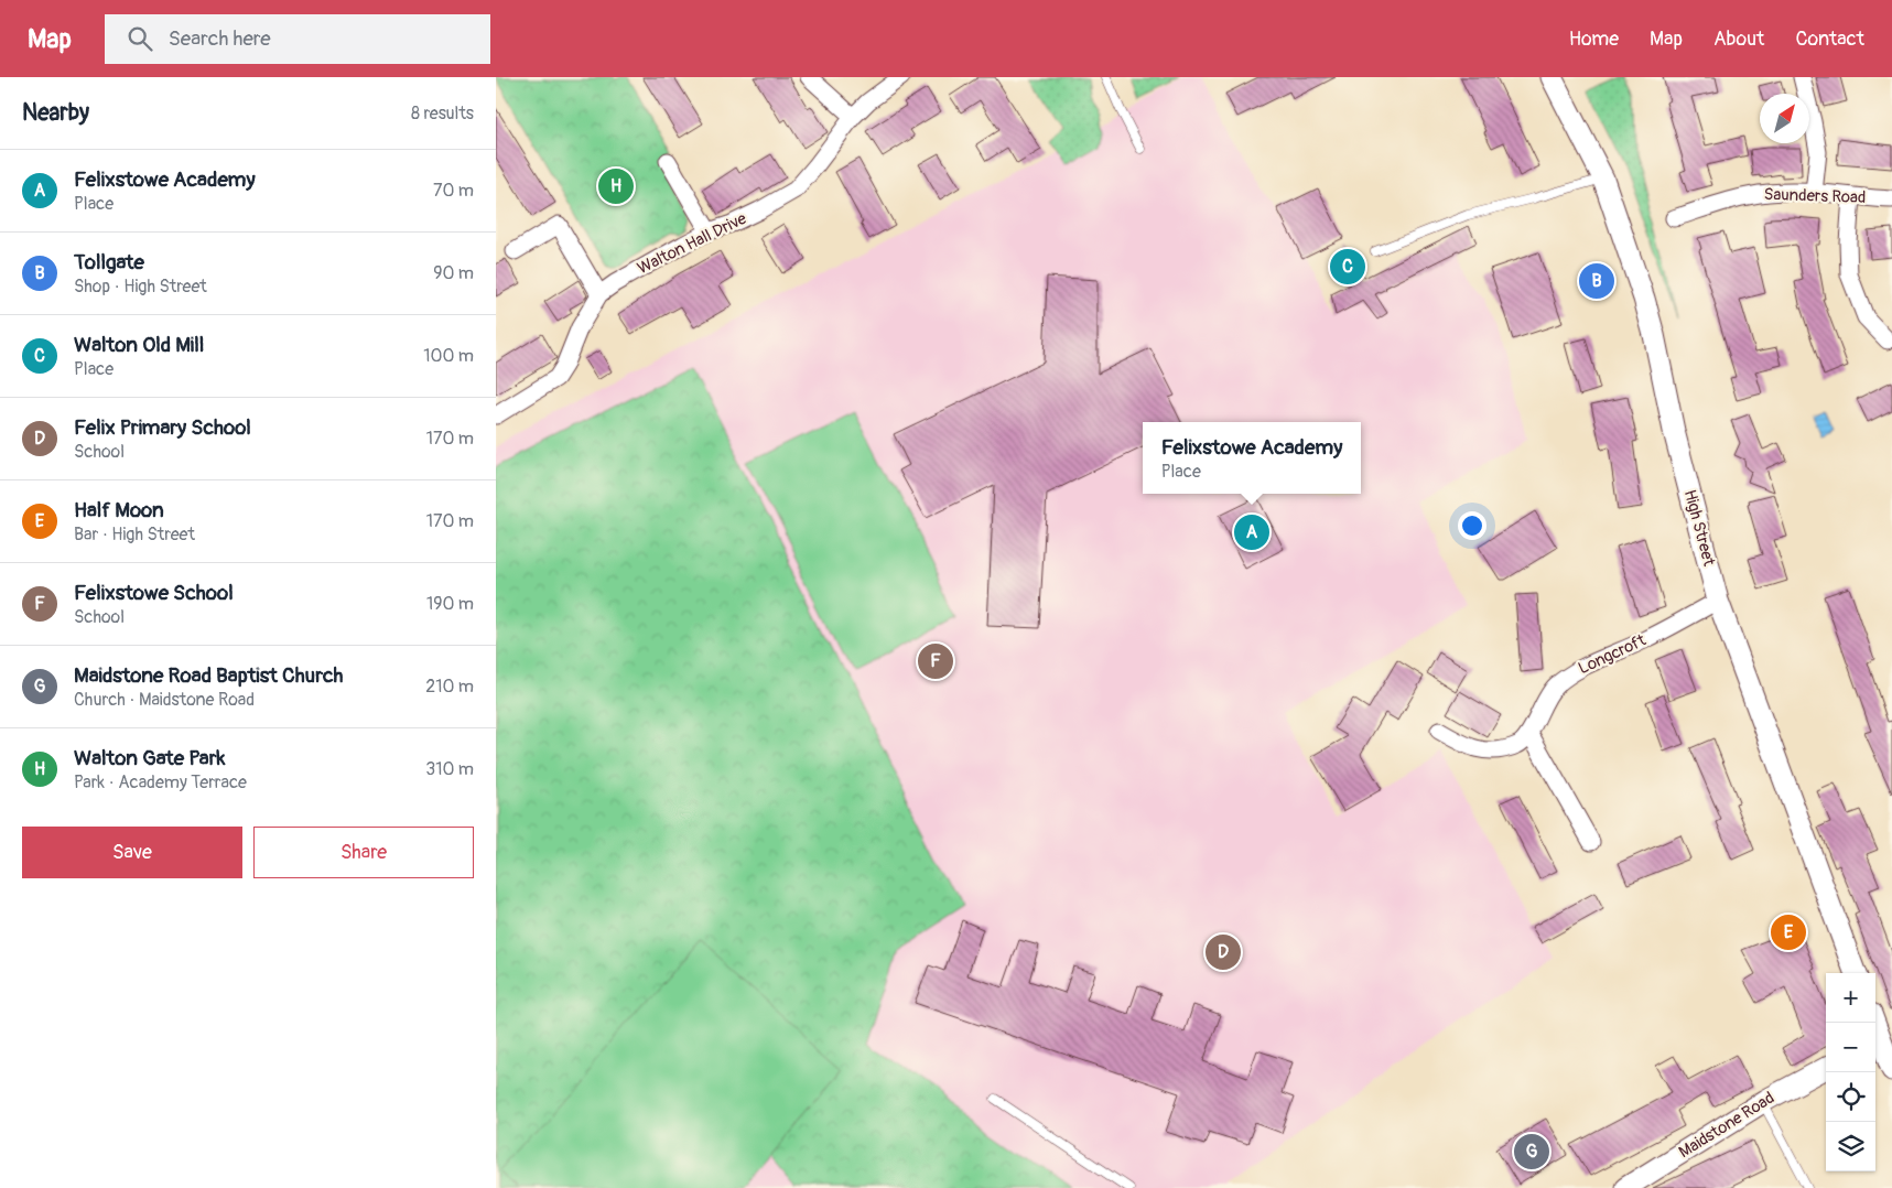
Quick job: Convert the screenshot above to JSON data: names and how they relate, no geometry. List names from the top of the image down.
{
  "streets": {
    "street": [
      "Saunders Road",
      "Walton Hall Drive",
      "High Street",
      "Longcroft",
      "Maidstone Road"
    ]
  },
  "crossings": [
    ["High Street", "Longcroft"]
  ],
  "north": "top right",
  "page": {
    "header": "Map",
    "search": "Search here",
    "nav": [
      "Home",
      "Map",
      "About",
      "Contact"
    ],
    "heading": ["Nearby", "8 results"],
    "list": [
      {
        "mark": "A",
        "name": "Felixstowe Academy",
        "note": "Place",
        "value": "70 m"
      },
      {
        "mark": "B",
        "name": "Tollgate",
        "note": "Shop · High Street",
        "value": "90 m"
      },
      {
        "mark": "C",
        "name": "Walton Old Mill",
        "note": "Place",
        "value": "100 m"
      },
      {
        "mark": "D",
        "name": "Felix Primary School",
        "note": "School",
        "value": "170 m"
      },
      {
        "mark": "E",
        "name": "Half Moon",
        "note": "Bar · High Street",
        "value": "170 m"
      },
      {
        "mark": "F",
        "name": "Felixstowe School",
        "note": "School",
        "value": "190 m"
      },
      {
        "mark": "G",
        "name": "Maidstone Road Baptist Church",
        "note": "Church · Maidstone Road",
        "value": "210 m"
      },
      {
        "mark": "H",
        "name": "Walton Gate Park",
        "note": "Park · Academy Terrace",
        "value": "310 m"
      }
    ],
    "pins": [
      "H",
      "C",
      "B",
      "A",
      "F",
      "E",
      "D",
      "G"
    ],
    "popup": ["Felixstowe Academy", "Place"],
    "buttons": ["Save", "Share"],
    "map_buttons": ["+", "−"]
  }
}
